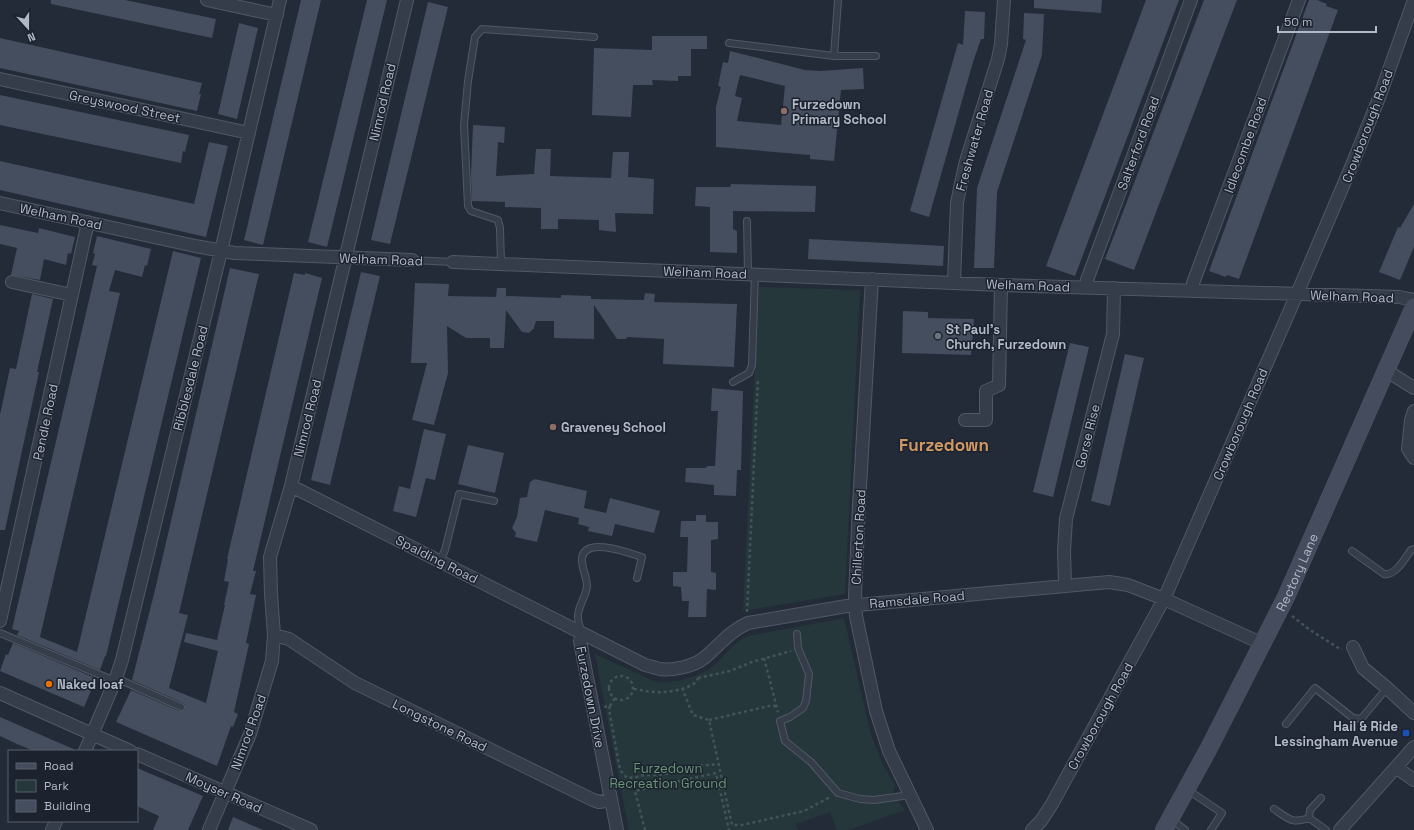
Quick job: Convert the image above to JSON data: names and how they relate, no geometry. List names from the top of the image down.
{
  "streets": {
    "main road": ["Rectory Lane"],
    "street": [
      "Nimrod Road",
      "Greyswood Street",
      "Crowborough Road",
      "Freshwater Road",
      "Salterford Road",
      "Idlecombe Road",
      "Welham Road",
      "Ribblesdale Road",
      "Pendle Road",
      "Gorse Rise",
      "Chillerton Road",
      "Spalding Road",
      "Ramsdale Road",
      "Furzedown Drive",
      "Longstone Road",
      "Moyser Road"
    ]
  },
  "crossings": [
    ["Nimrod Road", "Welham Road"],
    ["Nimrod Road", "Spalding Road"],
    ["Nimrod Road", "Longstone Road"],
    ["Nimrod Road", "Moyser Road"],
    ["Greyswood Street", "Ribblesdale Road"],
    ["Crowborough Road", "Welham Road"],
    ["Crowborough Road", "Ramsdale Road"],
    ["Freshwater Road", "Welham Road"],
    ["Salterford Road", "Welham Road"],
    ["Idlecombe Road", "Welham Road"],
    ["Welham Road", "Ribblesdale Road"],
    ["Welham Road", "Pendle Road"],
    ["Welham Road", "Gorse Rise"],
    ["Welham Road", "Chillerton Road"],
    ["Gorse Rise", "Ramsdale Road"],
    ["Chillerton Road", "Ramsdale Road"],
    ["Spalding Road", "Ramsdale Road"],
    ["Spalding Road", "Furzedown Drive"],
    ["Rectory Lane", "Ramsdale Road"],
    ["Ramsdale Road", "Furzedown Drive"],
    ["Furzedown Drive", "Longstone Road"]
  ],
  "districts": ["Furzedown"],
  "parks": ["Furzedown Recreation Ground"],
  "places": {
    "other": [
      "Furzedown Primary School",
      "St Paul's Church, Furzedown",
      "Graveney School",
      "Naked loaf"
    ],
    "transit": ["Hail & Ride Lessingham Avenue"]
  },
  "legend": ["Road", "Park", "Building"],
  "scale_bar": "50 m",
  "north": "bottom"
}
